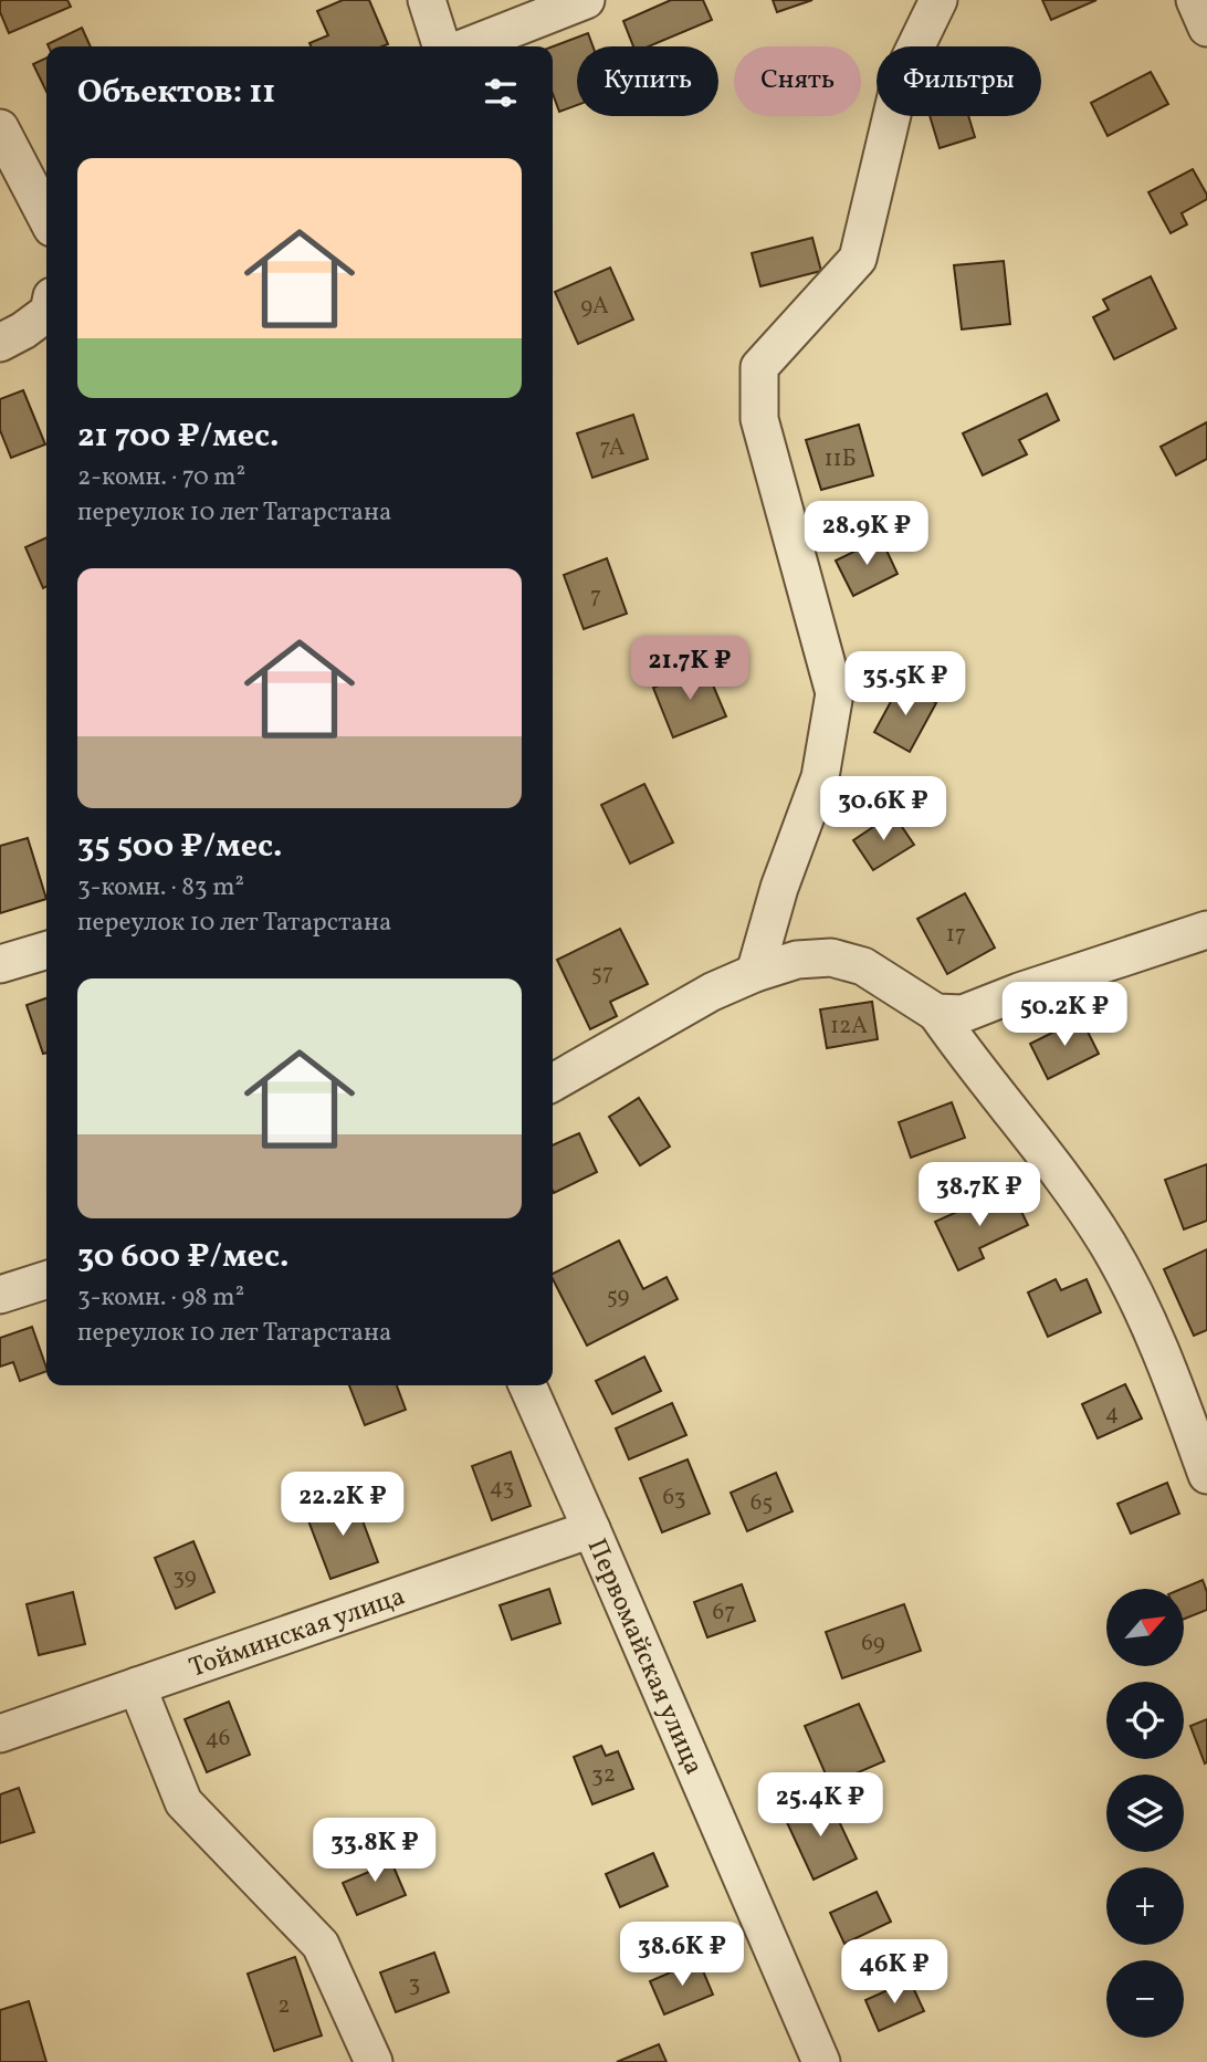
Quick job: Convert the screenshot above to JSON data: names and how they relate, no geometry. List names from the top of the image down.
{
  "streets": {
    "street": ["Тойминская улица", "Первомайская улица"]
  },
  "crossings": [
    ["Тойминская улица", "Первомайская улица"]
  ],
  "house_numbers": [
    "9А",
    "7А",
    "11Б",
    "7",
    "17",
    "57",
    "12А",
    "59",
    "4",
    "43",
    "63",
    "65",
    "39",
    "67",
    "69",
    "46",
    "32",
    "3",
    "2"
  ],
  "north": "top right",
  "page": {
    "chip": ["Купить", "Снять", "Фильтры"],
    "heading": "Объектов: 11",
    "list": [
      {
        "name": "21 700 ₽/мес.",
        "note": "2-комн. · 70 m² · переулок 10 лет Татарстана"
      },
      {
        "name": "35 500 ₽/мес.",
        "note": "3-комн. · 83 m² · переулок 10 лет Татарстана"
      },
      {
        "name": "30 600 ₽/мес.",
        "note": "3-комн. · 98 m² · переулок 10 лет Татарстана"
      }
    ],
    "price": [
      "28.9K ₽",
      "21.7K ₽",
      "35.5K ₽",
      "30.6K ₽",
      "50.2K ₽",
      "38.7K ₽",
      "22.2K ₽",
      "25.4K ₽",
      "33.8K ₽",
      "38.6K ₽",
      "46K ₽"
    ],
    "map_buttons": ["+", "−"]
  }
}
